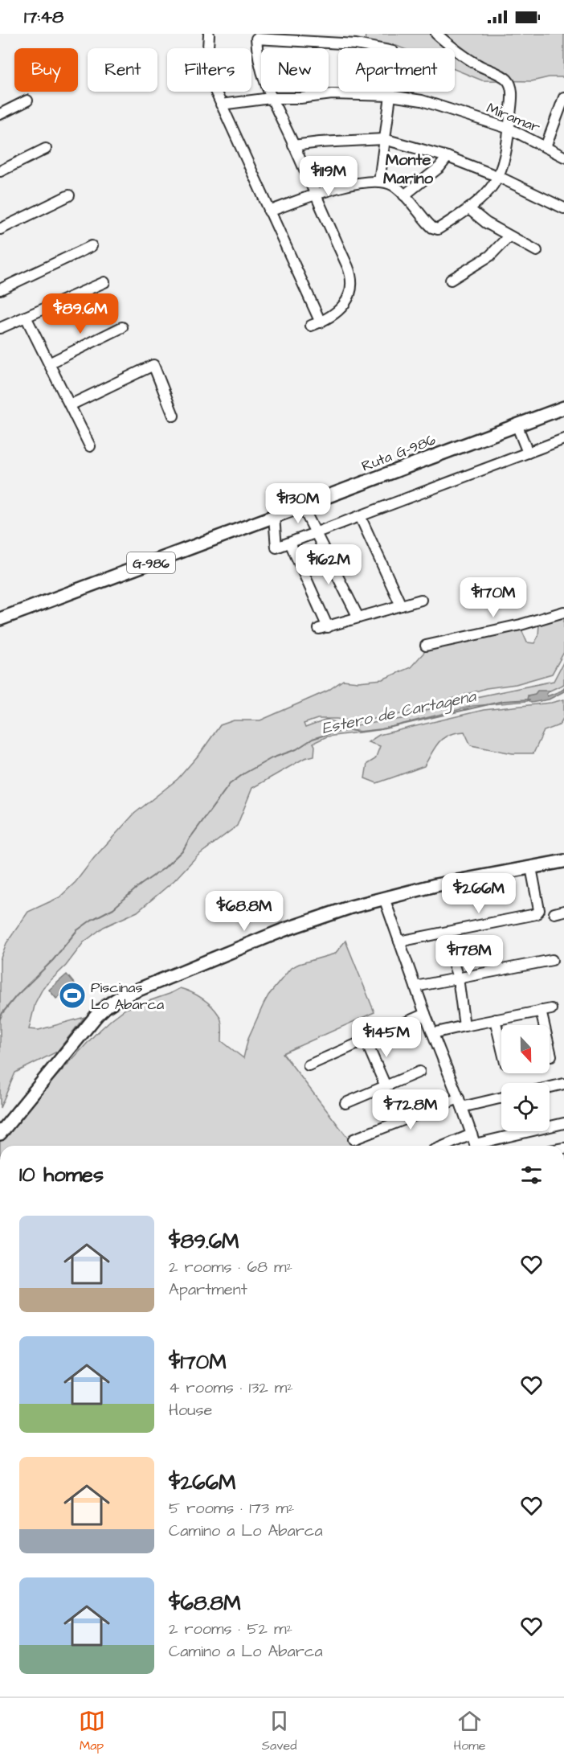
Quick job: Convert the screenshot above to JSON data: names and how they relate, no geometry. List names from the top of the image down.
{
  "streets": {
    "main road": ["Ruta G-986", "G-986"],
    "street": ["Miramar"]
  },
  "districts": ["Monte Marino"],
  "water": ["Estero de Cartagena"],
  "places": {
    "sports": ["Piscinas Lo Abarca"]
  },
  "north": "bottom",
  "page": {
    "status": "17:48",
    "chip": [
      "Buy",
      "Rent",
      "Filters",
      "New",
      "Apartment"
    ],
    "price": [
      "$119M",
      "$89.6M",
      "$130M",
      "$162M",
      "$170M",
      "$266M",
      "$68.8M",
      "$178M",
      "$145M",
      "$72.8M"
    ],
    "heading": "10 homes",
    "list": [
      {
        "name": "$89.6M",
        "note": "2 rooms · 68 m² · Apartment"
      },
      {
        "name": "$170M",
        "note": "4 rooms · 132 m² · House"
      },
      {
        "name": "$266M",
        "note": "5 rooms · 173 m² · Camino a Lo Abarca"
      },
      {
        "name": "$68.8M",
        "note": "2 rooms · 52 m² · Camino a Lo Abarca"
      }
    ],
    "tabs": ["Map", "Saved", "Home"]
  }
}
